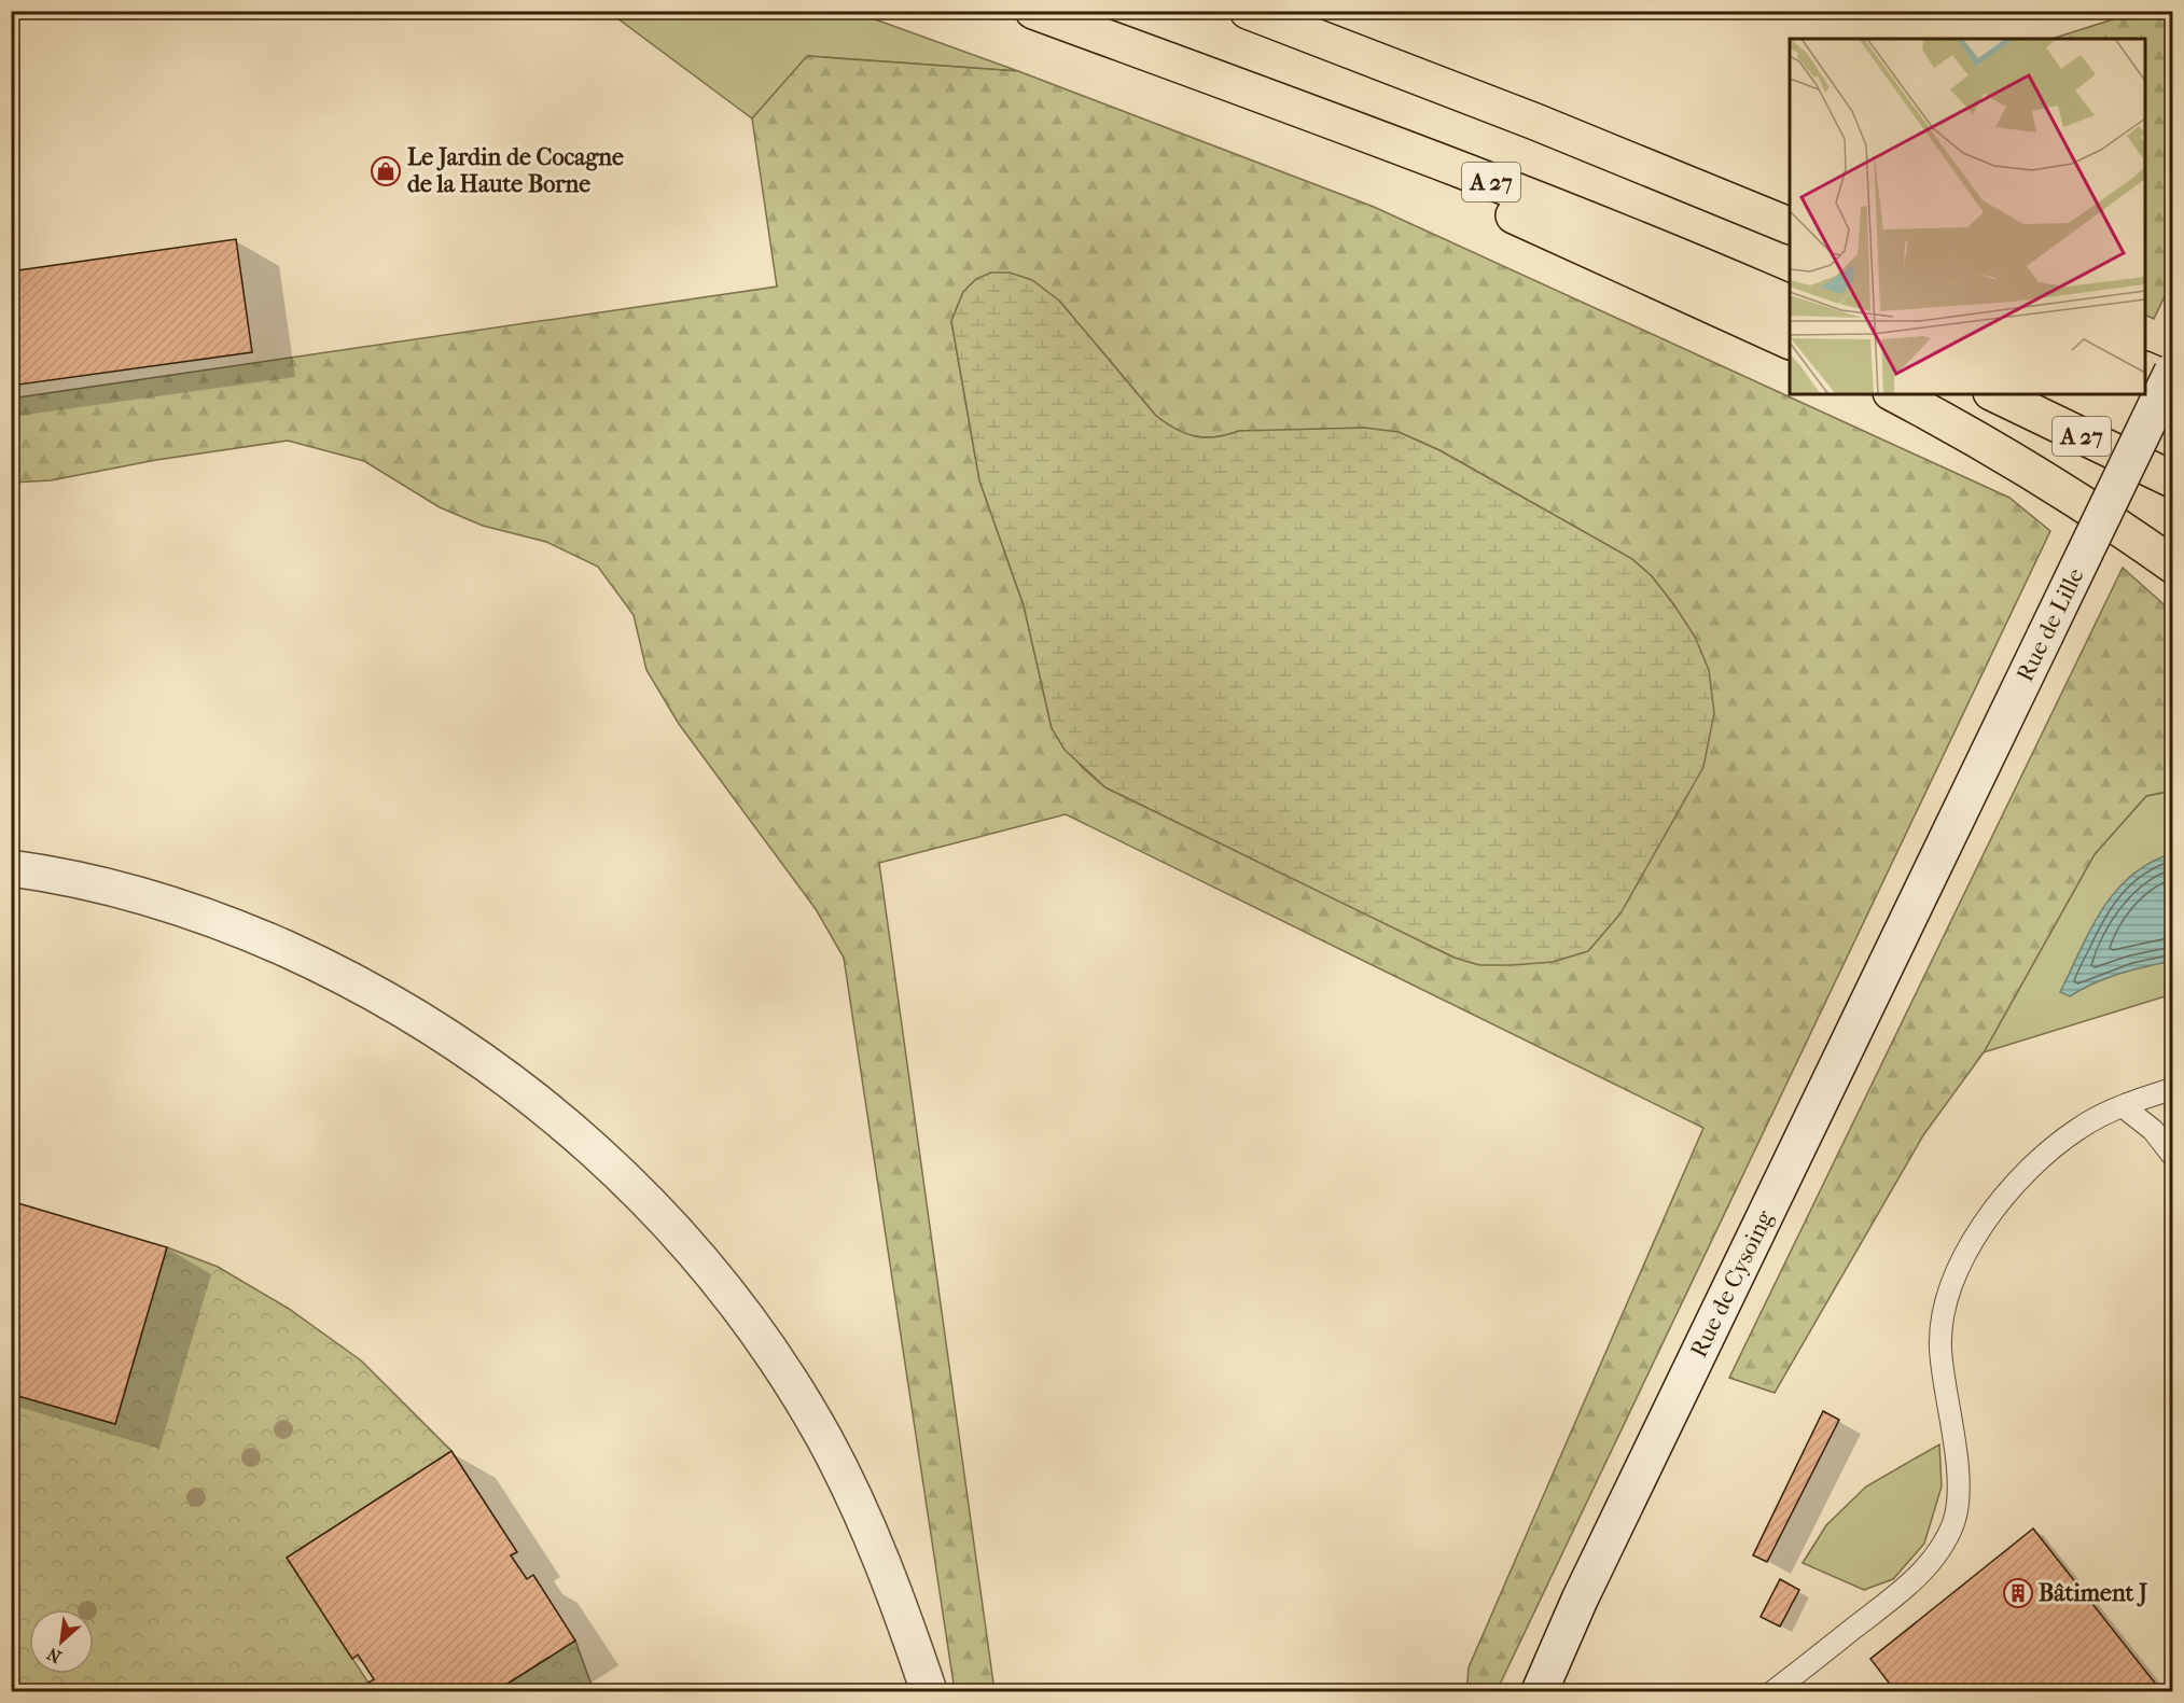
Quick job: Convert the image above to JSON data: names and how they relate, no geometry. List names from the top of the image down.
{
  "streets": {
    "highway": ["A 27"],
    "main road": ["Rue de Lille", "Rue de Cysoing"]
  },
  "crossings": [
    ["Rue de Lille", "Rue de Cysoing"]
  ],
  "places": {
    "shop": ["Le Jardin de Cocagne de la Haute Borne"],
    "building": ["Bâtiment J"]
  },
  "north": "bottom left"
}
